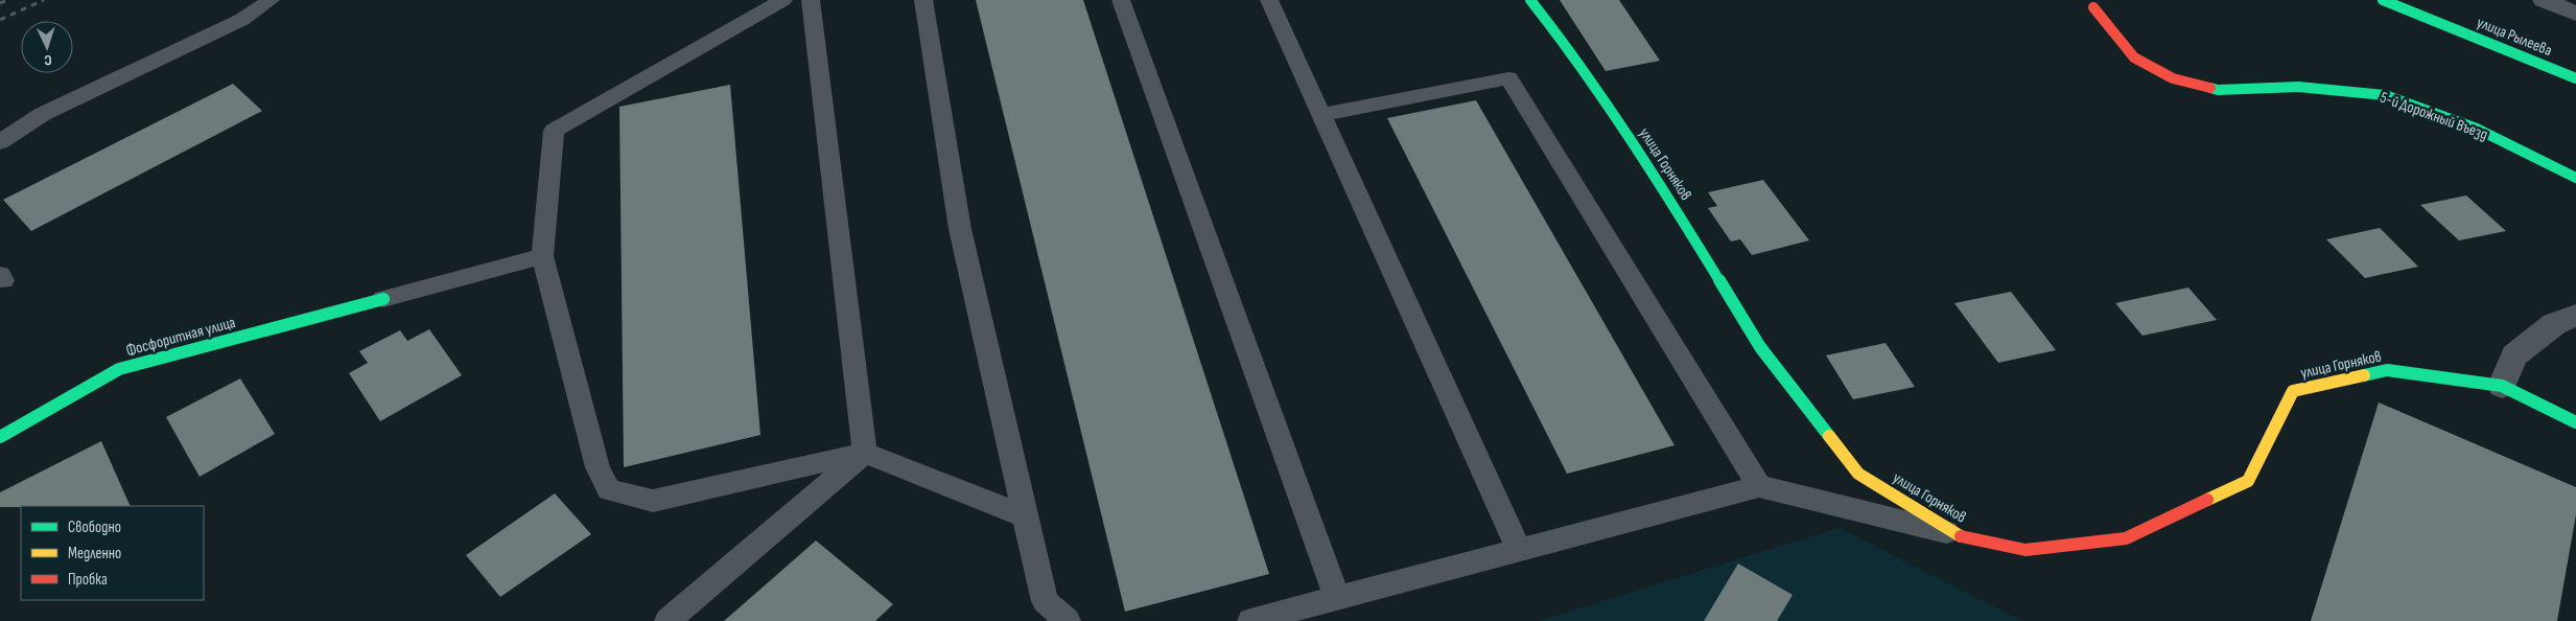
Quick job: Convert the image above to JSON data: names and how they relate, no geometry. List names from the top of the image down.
{
  "streets": {
    "street": [
      "улица Рылеева",
      "5-й Дорожный Въезд",
      "улица Горняков",
      "Фосфоритная улица"
    ]
  },
  "legend": ["Свободно", "Медленно", "Пробка"],
  "north": "bottom"
}
